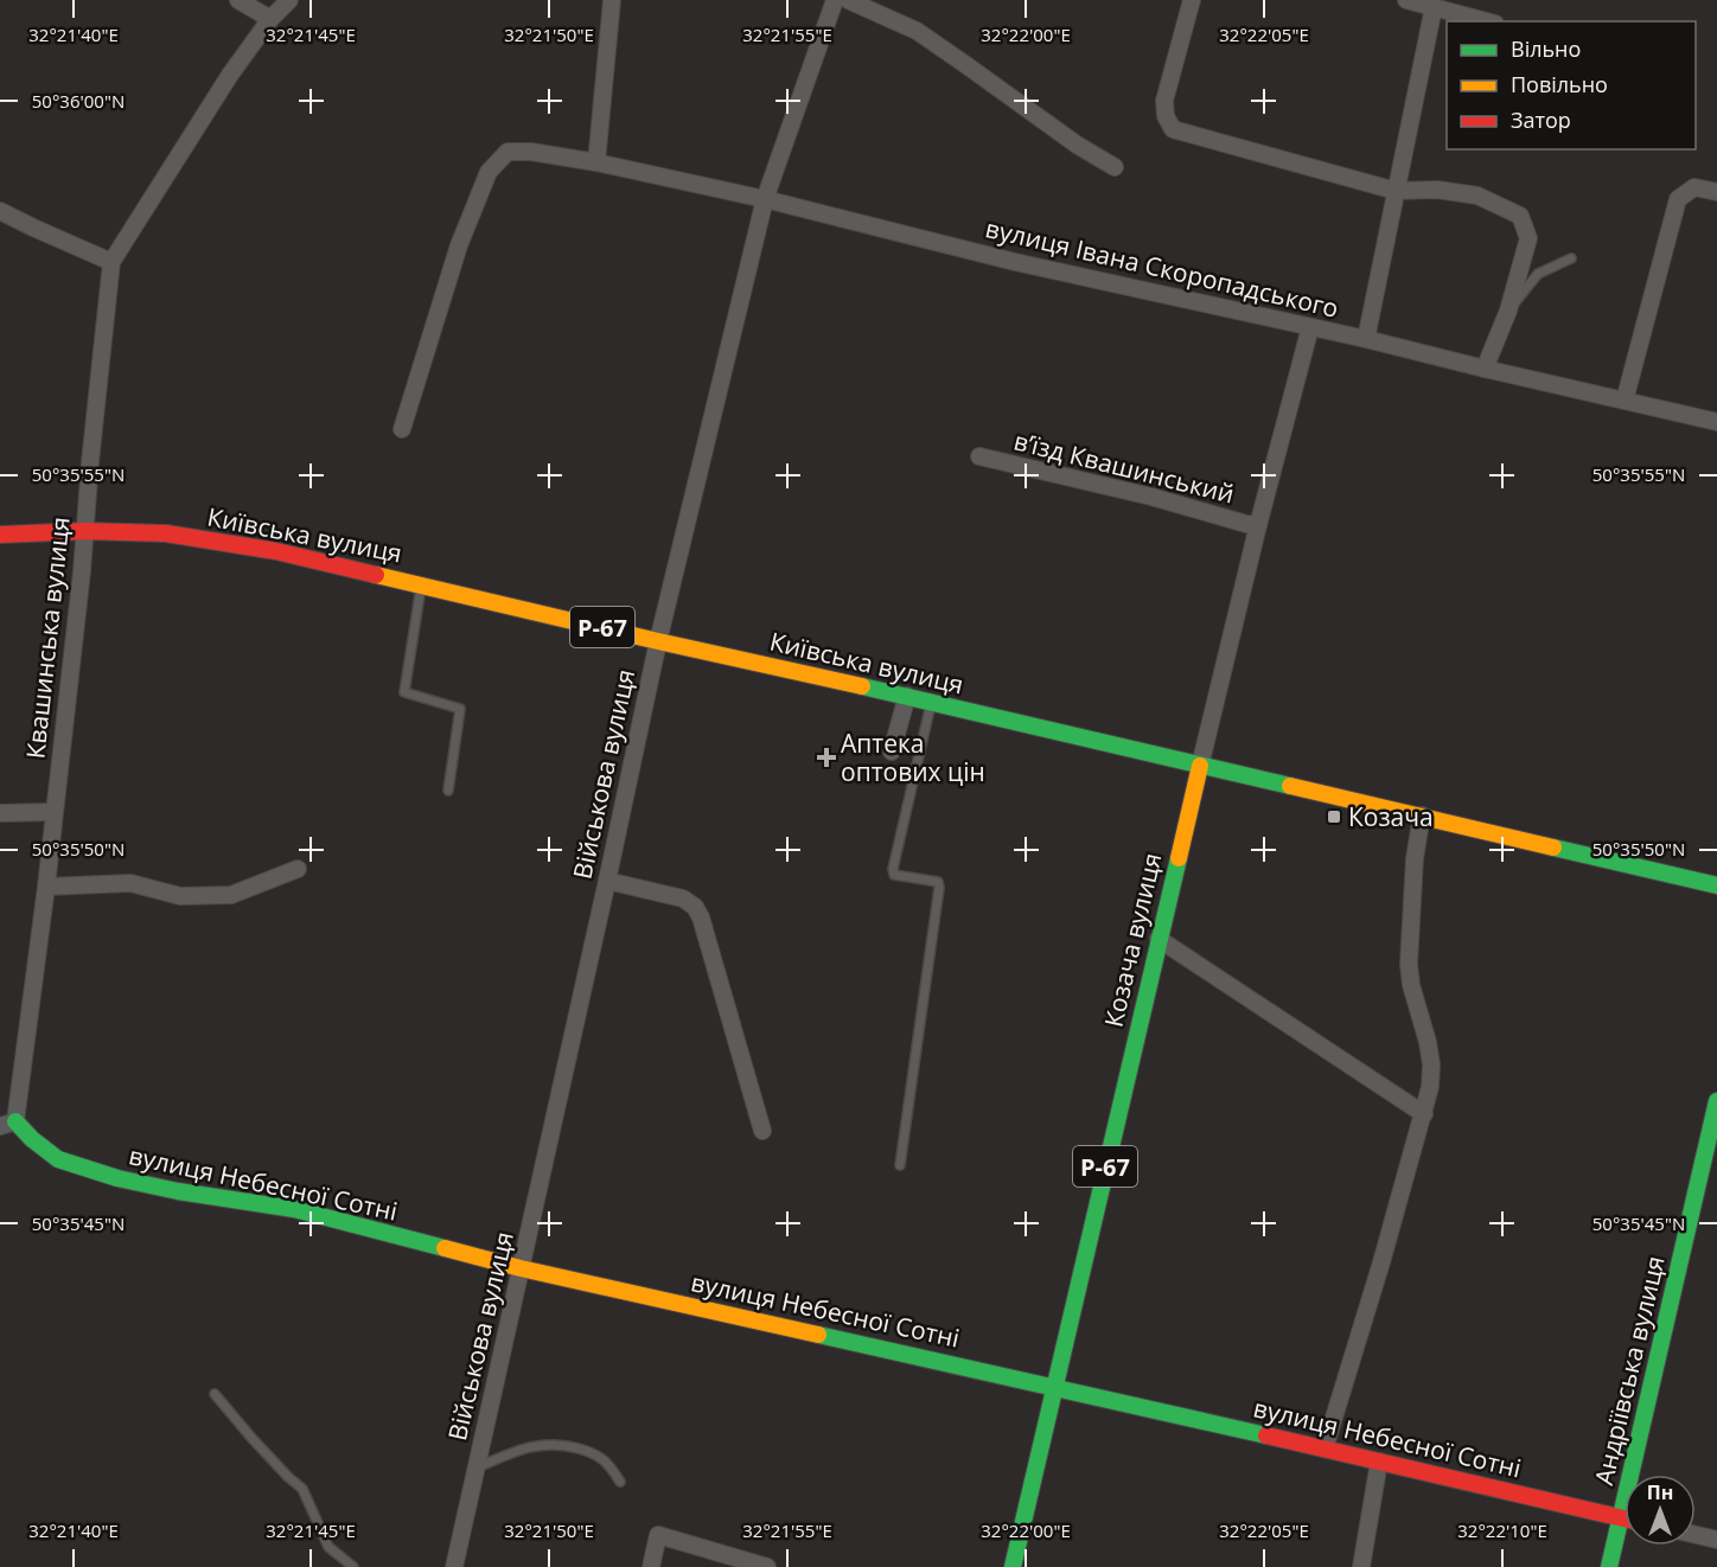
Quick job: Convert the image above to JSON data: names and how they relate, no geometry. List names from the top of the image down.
{
  "streets": {
    "main road": [
      "Київська вулиця",
      "Р-67",
      "Козача вулиця",
      "вулиця Небесної Сотні",
      "Андріївська вулиця"
    ],
    "street": [
      "вулиця Івана Скоропадського",
      "в’їзд Квашинський",
      "Квашинська вулиця",
      "Військова вулиця"
    ]
  },
  "crossings": [
    ["вулиця Івана Скоропадського", "Військова вулиця"],
    ["вулиця Івана Скоропадського", "Козача вулиця"],
    ["в’їзд Квашинський", "Козача вулиця"],
    ["Київська вулиця", "Квашинська вулиця"],
    ["Київська вулиця", "Військова вулиця"],
    ["Київська вулиця", "Козача вулиця"],
    ["Квашинська вулиця", "вулиця Небесної Сотні"],
    ["Військова вулиця", "вулиця Небесної Сотні"],
    ["Козача вулиця", "вулиця Небесної Сотні"],
    ["вулиця Небесної Сотні", "Андріївська вулиця"]
  ],
  "places": {
    "health": ["Аптека оптових цін"],
    "transit": ["Козача"]
  },
  "legend": ["Вільно", "Повільно", "Затор"],
  "north": "top",
  "coordinates": [
    "32°21'40\"E",
    "32°21'45\"E",
    "32°21'50\"E",
    "32°21'55\"E",
    "32°22'00\"E",
    "32°22'05\"E",
    "50°36'00\"N",
    "50°35'55\"N",
    "50°35'50\"N",
    "50°35'45\"N",
    "32°22'10\"E"
  ]
}
